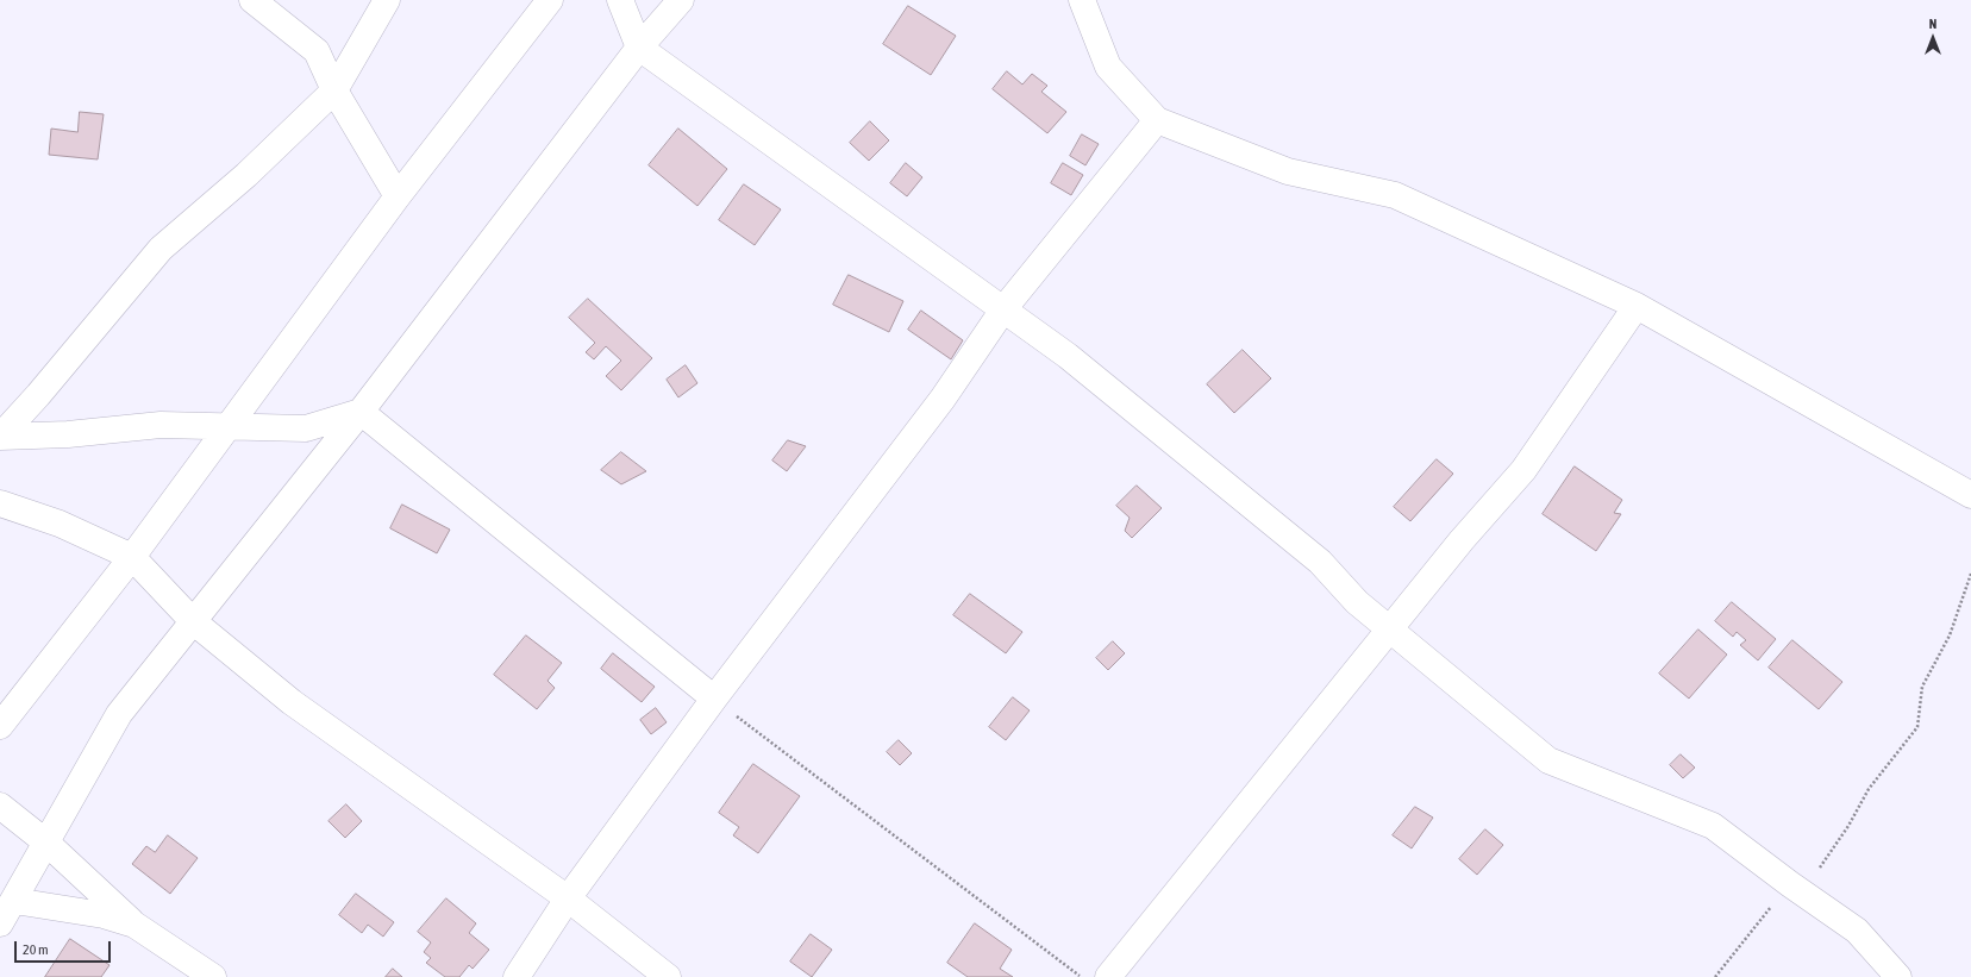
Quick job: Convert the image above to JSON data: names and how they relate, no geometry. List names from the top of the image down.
{
  "scale_bar": "20 m",
  "north": "top"
}
